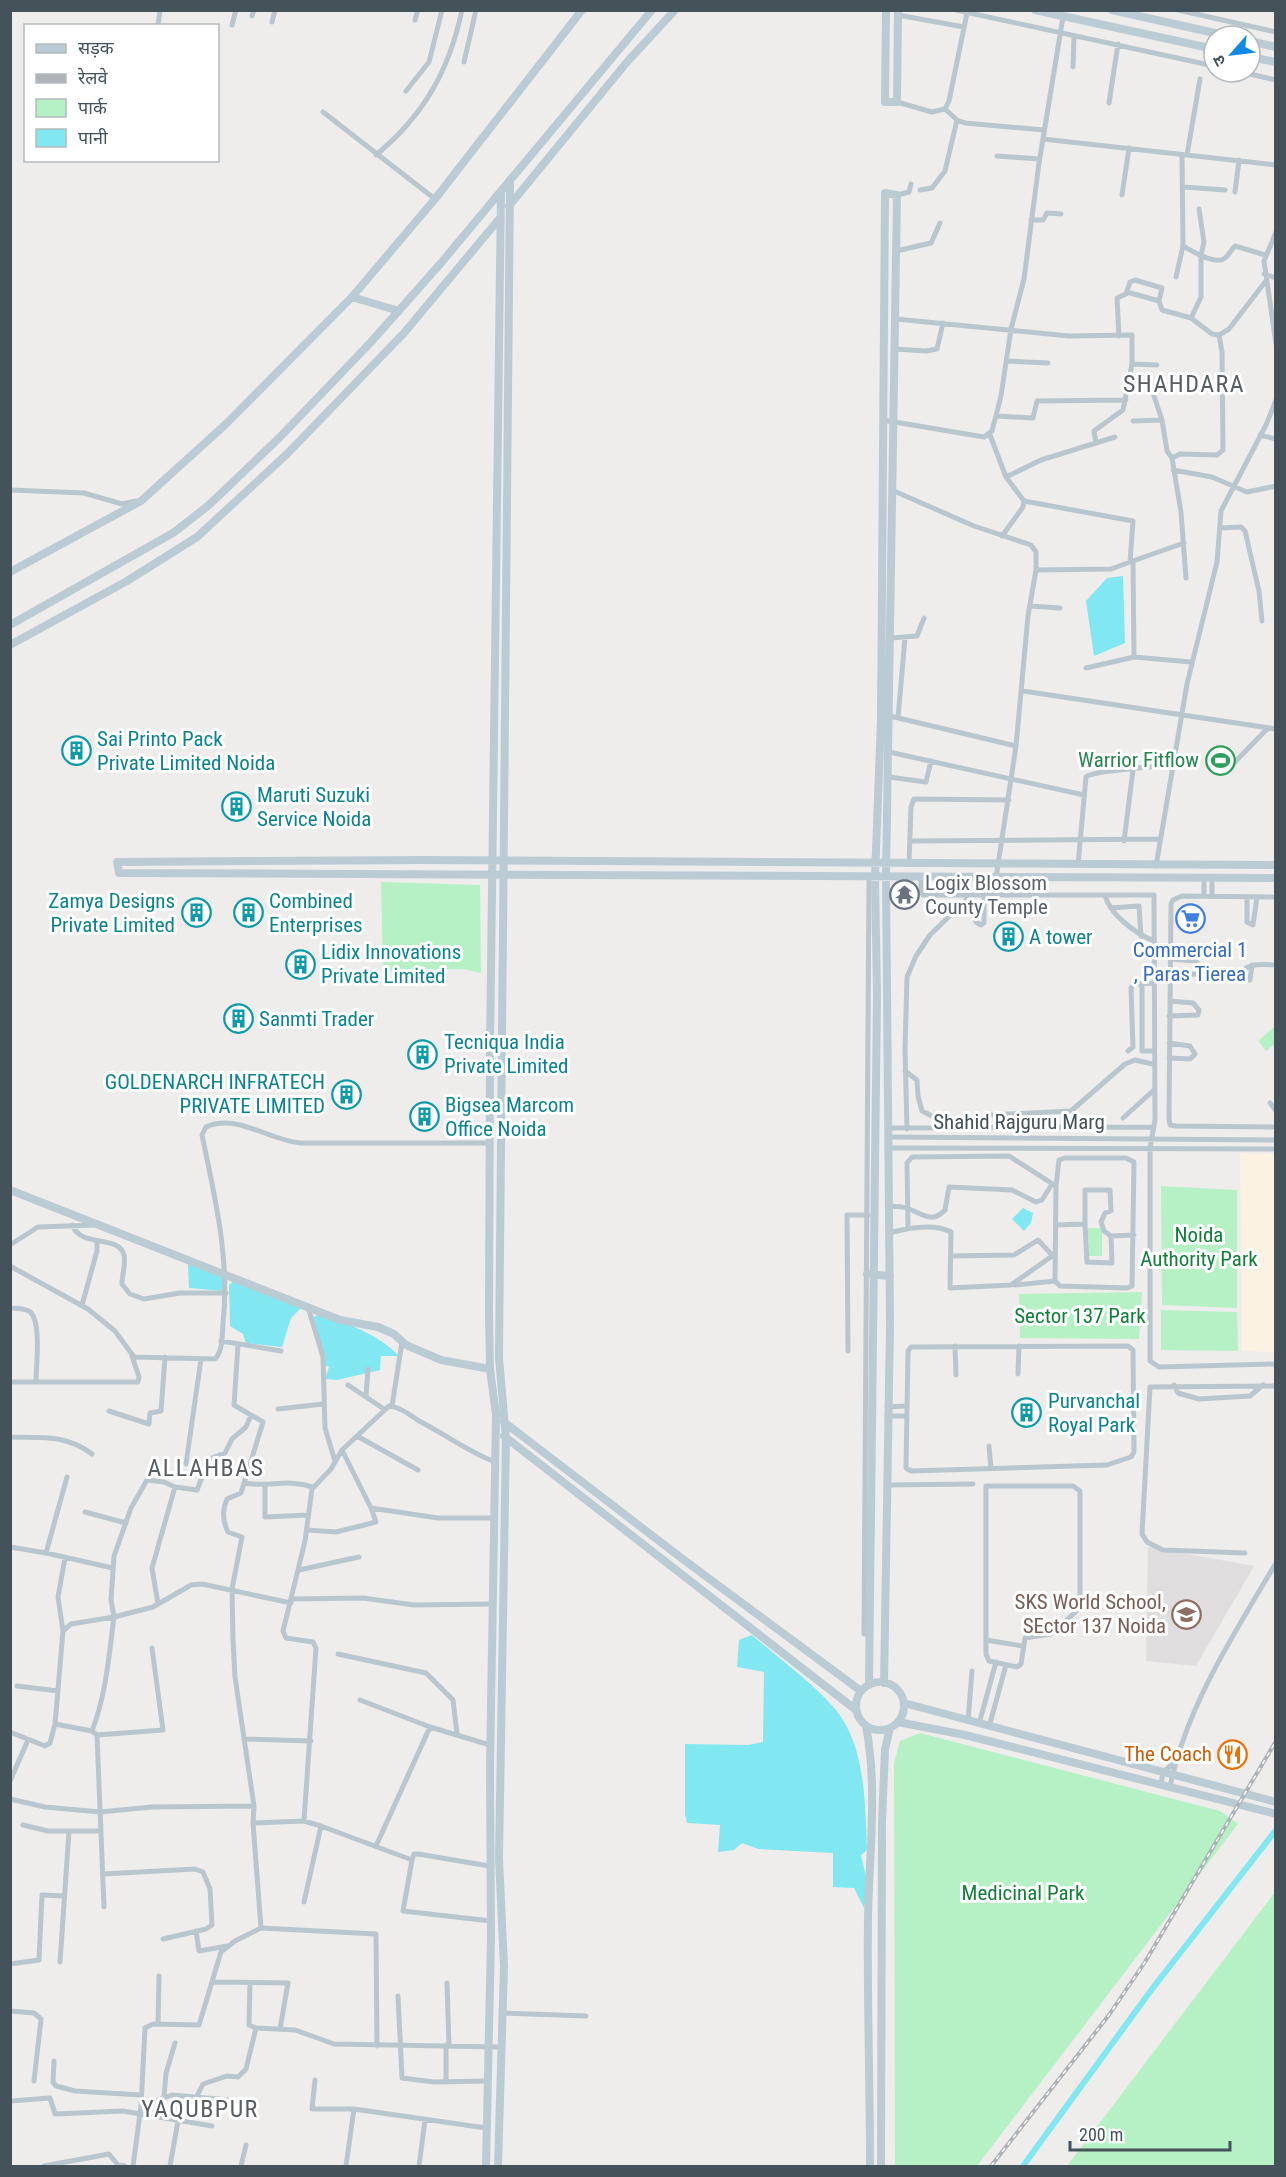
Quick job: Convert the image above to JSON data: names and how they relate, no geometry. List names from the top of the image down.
{
  "streets": {
    "street": ["Shahid Rajguru Marg"]
  },
  "districts": ["SHAHDARA", "ALLAHBAS", "YAQUBPUR"],
  "parks": ["Noida Authority Park", "Sector 137 Park", "Medicinal Park"],
  "places": {
    "building": [
      "Sai Printo Pack Private Limited Noida",
      "Maruti Suzuki Service Noida",
      "Zamya Designs Private Limited",
      "Combined Enterprises",
      "A tower",
      "Lidix Innovations Private Limited",
      "Sanmti Trader",
      "Tecniqua India Private Limited",
      "GOLDENARCH INFRATECH PRIVATE LIMITED",
      "Bigsea Marcom Office Noida",
      "Purvanchal Royal Park"
    ],
    "sports": ["Warrior Fitflow"],
    "temple": ["Logix Blossom County Temple"],
    "supermarket": ["Commercial 1 , Paras Tierea"],
    "school or university": ["SKS World School, SEctor 137 Noida"],
    "restaurant": ["The Coach"]
  },
  "legend": [
    "सड़क",
    "रेलवे",
    "पार्क",
    "पानी"
  ],
  "scale_bar": "200 m",
  "north": "bottom left"
}
